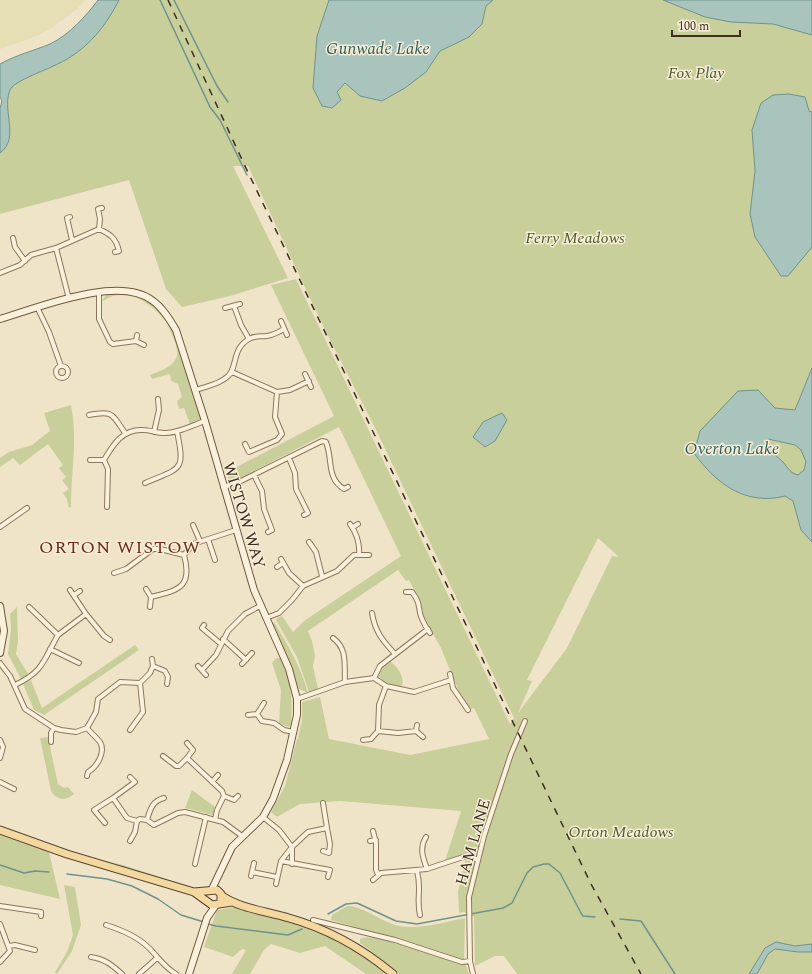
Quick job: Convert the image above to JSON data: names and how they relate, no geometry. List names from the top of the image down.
{
  "streets": {
    "street": ["WISTOW WAY", "HAM LANE"]
  },
  "districts": ["ORTON WISTOW"],
  "water": ["Gunwade Lake", "Overton Lake"],
  "parks": ["Fox Play", "Ferry Meadows", "Orton Meadows"],
  "scale_bar": "100 m"
}
